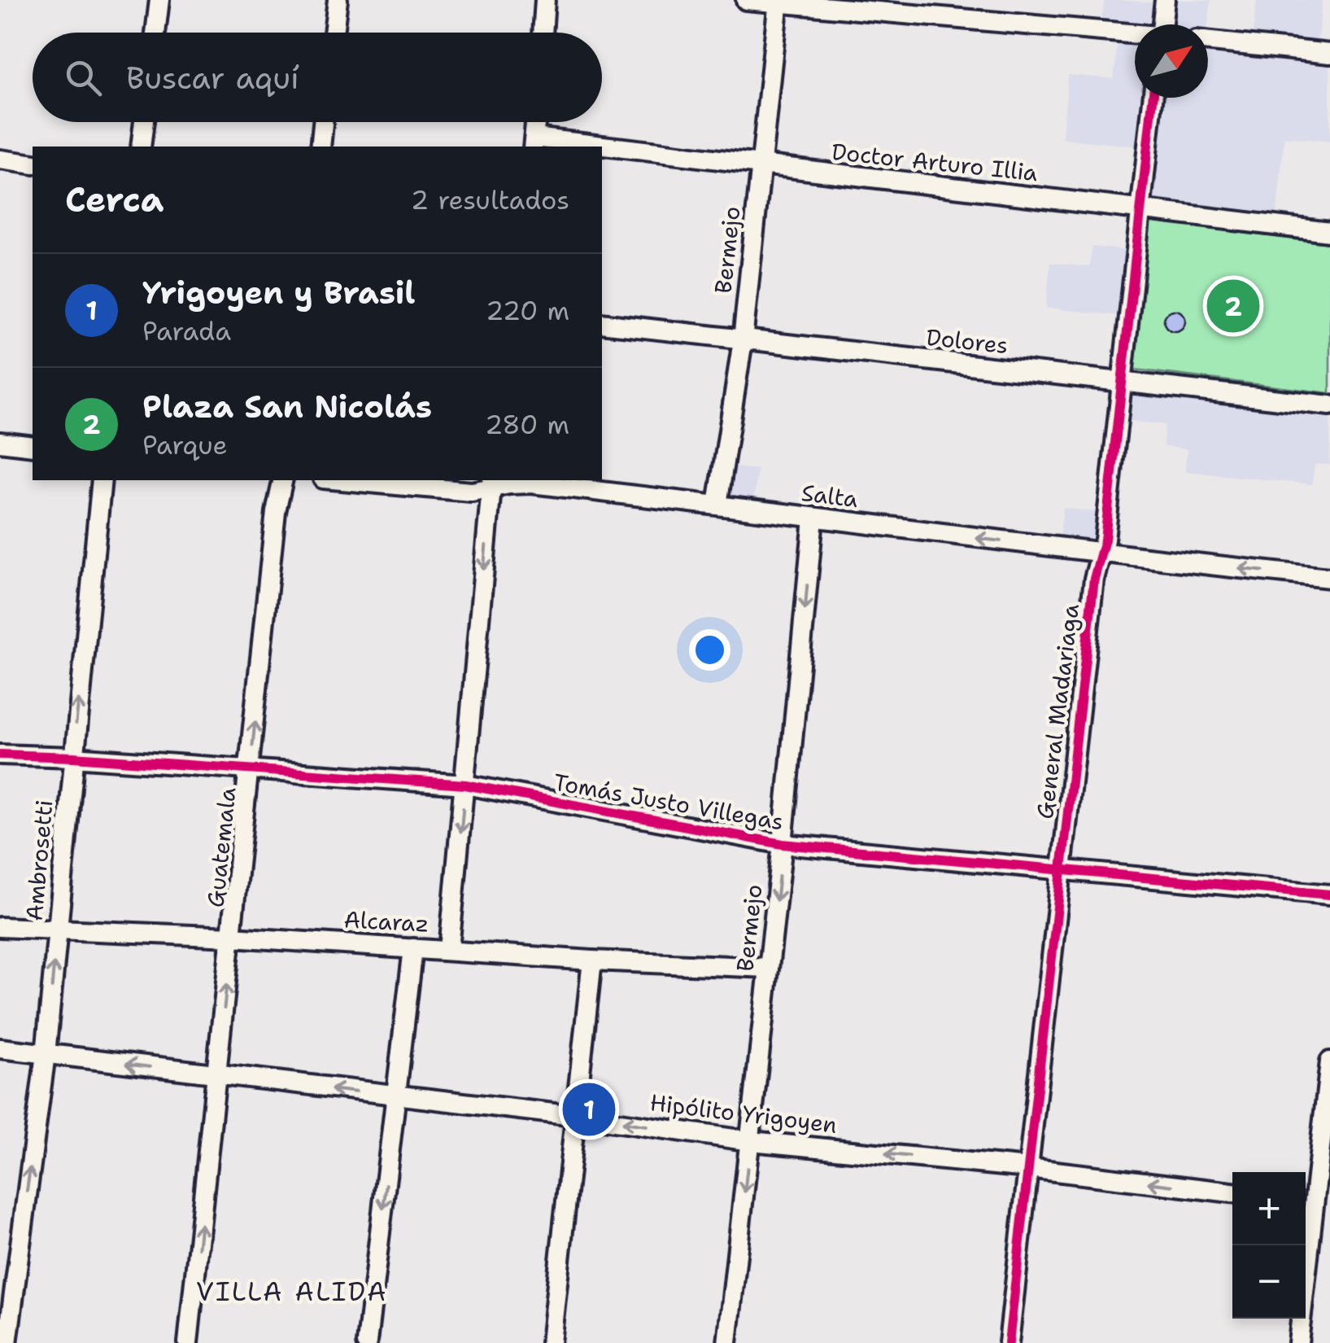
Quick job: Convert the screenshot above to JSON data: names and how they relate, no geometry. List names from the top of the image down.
{
  "streets": {
    "street": [
      "Doctor Arturo Illia",
      "Bermejo",
      "Dolores",
      "Salta",
      "General Madariaga",
      "Tomás Justo Villegas",
      "Guatemala",
      "Ambrosetti",
      "Alcaraz",
      "Hipólito Yrigoyen"
    ]
  },
  "crossings": [
    ["Doctor Arturo Illia", "Bermejo"],
    ["Doctor Arturo Illia", "General Madariaga"],
    ["Bermejo", "Dolores"],
    ["Bermejo", "Salta"],
    ["Bermejo", "Tomás Justo Villegas"],
    ["Bermejo", "Alcaraz"],
    ["Bermejo", "Hipólito Yrigoyen"],
    ["Dolores", "General Madariaga"],
    ["Salta", "General Madariaga"],
    ["General Madariaga", "Tomás Justo Villegas"],
    ["General Madariaga", "Hipólito Yrigoyen"],
    ["Tomás Justo Villegas", "Guatemala"],
    ["Tomás Justo Villegas", "Ambrosetti"],
    ["Guatemala", "Alcaraz"],
    ["Guatemala", "Hipólito Yrigoyen"],
    ["Ambrosetti", "Alcaraz"],
    ["Ambrosetti", "Hipólito Yrigoyen"]
  ],
  "one_way": [
    "Bermejo",
    "Salta",
    "Guatemala",
    "Ambrosetti",
    "Hipólito Yrigoyen"
  ],
  "districts": ["VILLA ALIDA"],
  "north": "top right",
  "page": {
    "search": "Buscar aquí",
    "heading": ["Cerca", "2 resultados"],
    "list": [
      {
        "mark": "1",
        "name": "Yrigoyen y Brasil",
        "note": "Parada",
        "value": "220 m"
      },
      {
        "mark": "2",
        "name": "Plaza San Nicolás",
        "note": "Parque",
        "value": "280 m"
      }
    ],
    "pins": ["2", "1"],
    "map_buttons": ["+", "−"]
  }
}
